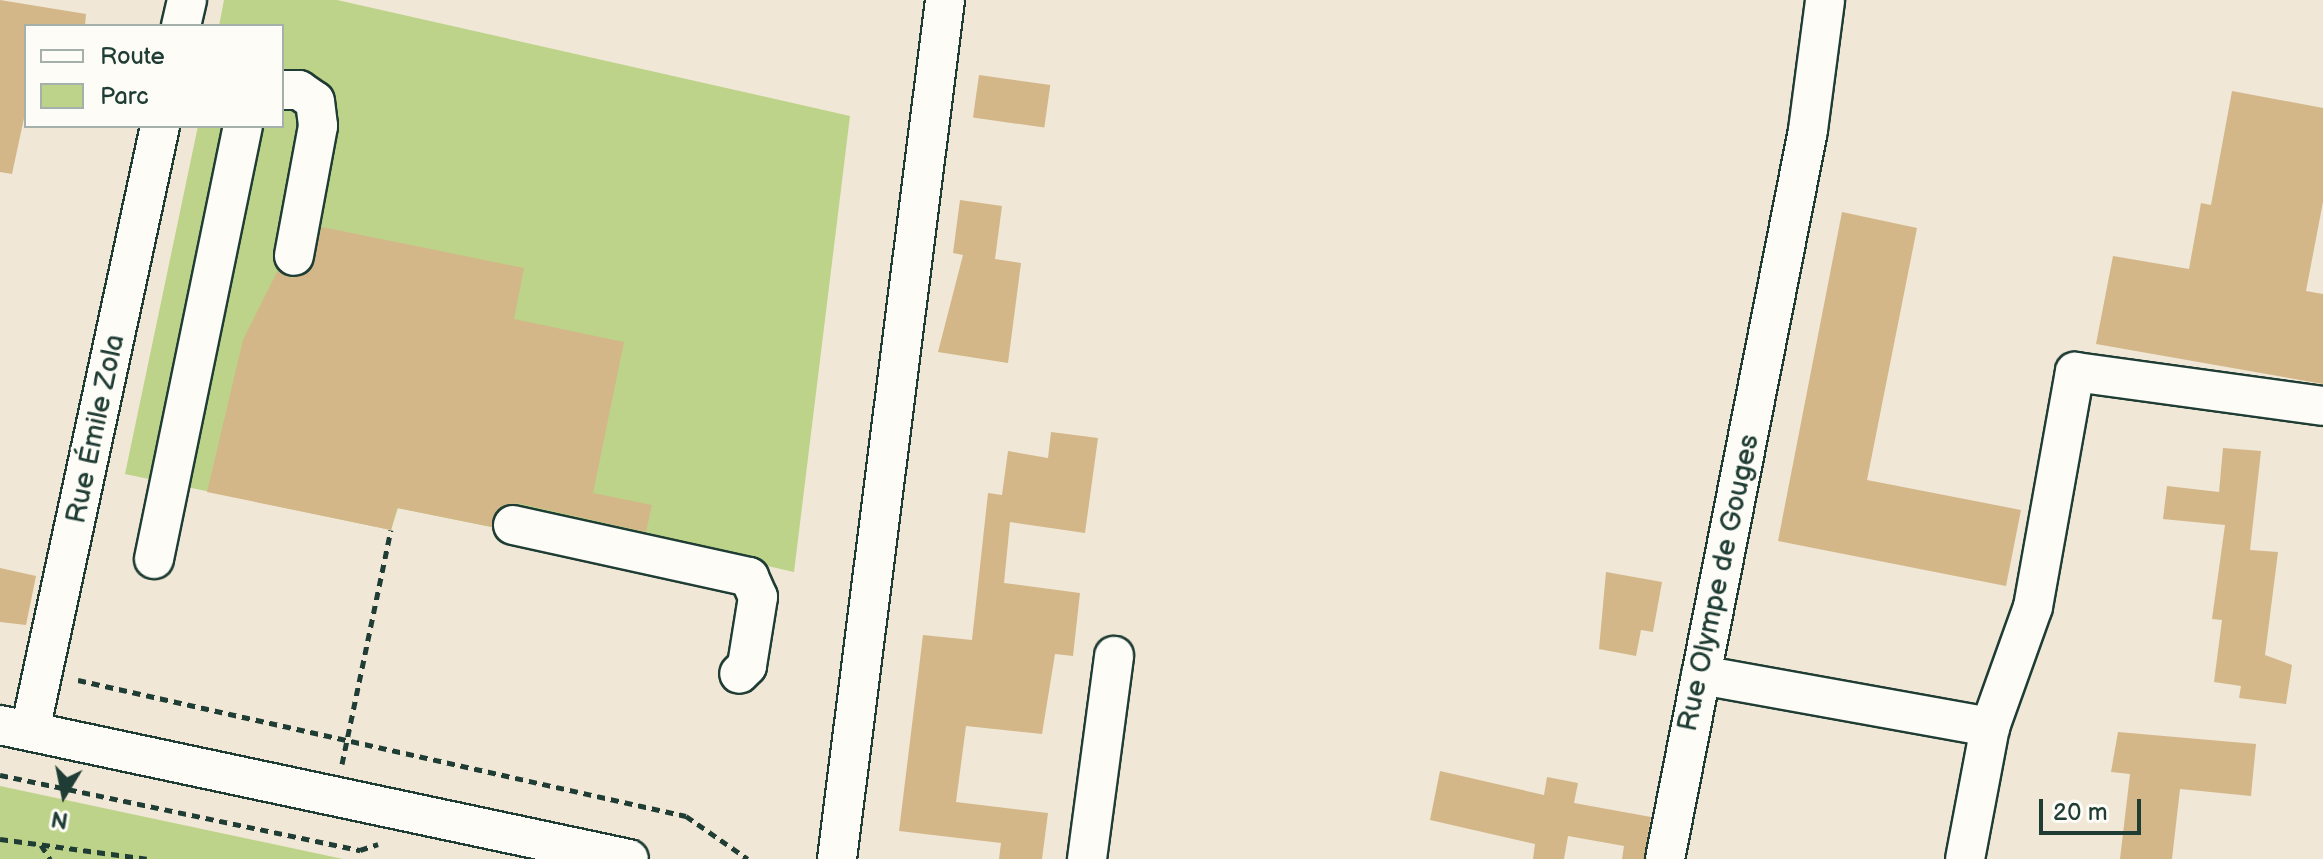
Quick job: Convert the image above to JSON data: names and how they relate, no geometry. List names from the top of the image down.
{
  "streets": {
    "street": ["Rue Émile Zola", "Rue Olympe de Gouges"]
  },
  "legend": ["Route", "Parc"],
  "scale_bar": "20 m",
  "north": "bottom"
}
